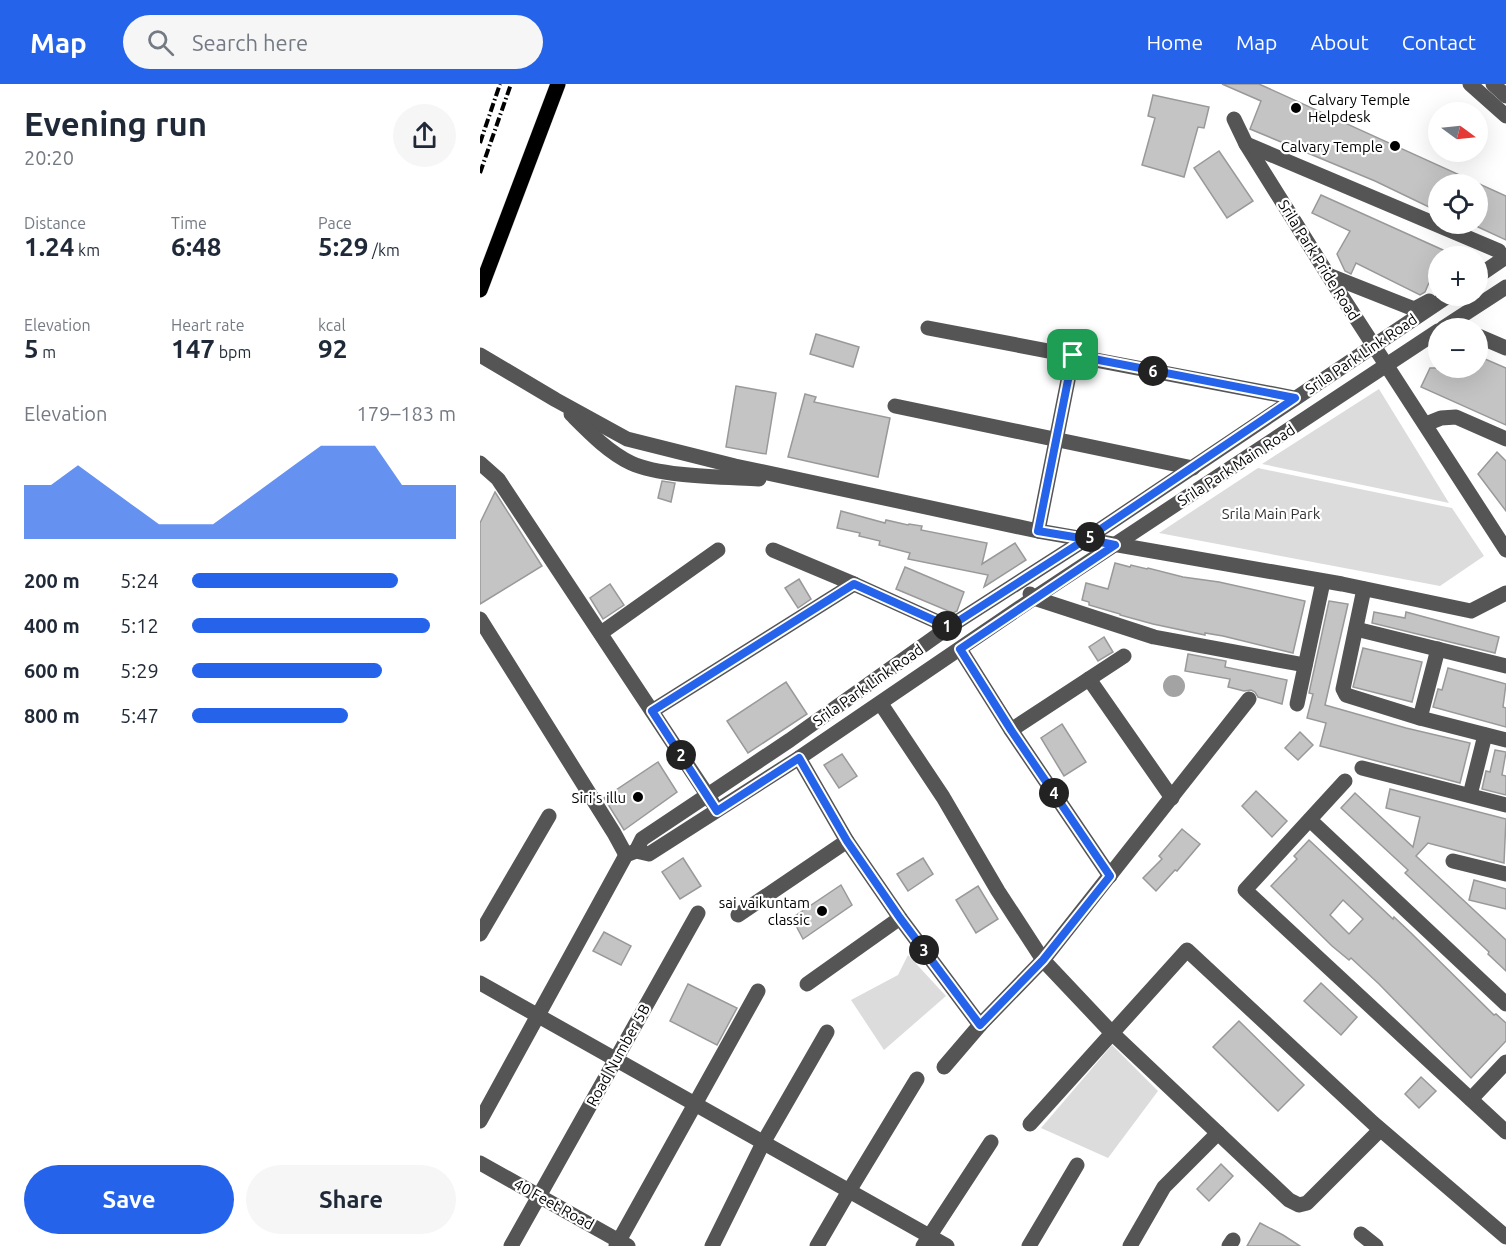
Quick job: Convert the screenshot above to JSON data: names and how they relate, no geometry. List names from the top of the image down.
{
  "streets": {
    "street": [
      "Srila Park Pride Road",
      "Srila Park Link Road",
      "Srila Park Main Road",
      "Road Number 5B",
      "40 Feet Road"
    ]
  },
  "crossings": [
    ["Srila Park Pride Road", "Srila Park Link Road"],
    ["Srila Park Pride Road", "Srila Park Main Road"],
    ["Srila Park Link Road", "Srila Park Main Road"],
    ["Road Number 5B", "40 Feet Road"]
  ],
  "parks": ["Srila Main Park"],
  "places": [
    "Calvary Temple Helpdesk",
    "Calvary Temple",
    "Siri's illu",
    "sai vaikuntam classic"
  ],
  "north": "right",
  "page": {
    "header": "Map",
    "search": "Search here",
    "nav": [
      "Home",
      "Map",
      "About",
      "Contact"
    ],
    "heading": ["Evening run", "20:20"],
    "map_buttons": ["+", "−"],
    "stats": [
      ["Distance", "1.24 km"],
      ["Time", "6:48"],
      ["Pace", "5:29 /km"],
      ["Elevation", "5 m"],
      ["Heart rate", "147 bpm"],
      ["kcal", "92"]
    ],
    "pins": [
      "6",
      "5",
      "1",
      "2",
      "4",
      "3"
    ],
    "chart": ["Elevation", "179–183 m"],
    "list": [
      {
        "name": "200 m",
        "note": "5:24"
      },
      {
        "name": "400 m",
        "note": "5:12"
      },
      {
        "name": "600 m",
        "note": "5:29"
      },
      {
        "name": "800 m",
        "note": "5:47"
      }
    ],
    "buttons": ["Save", "Share"]
  }
}
